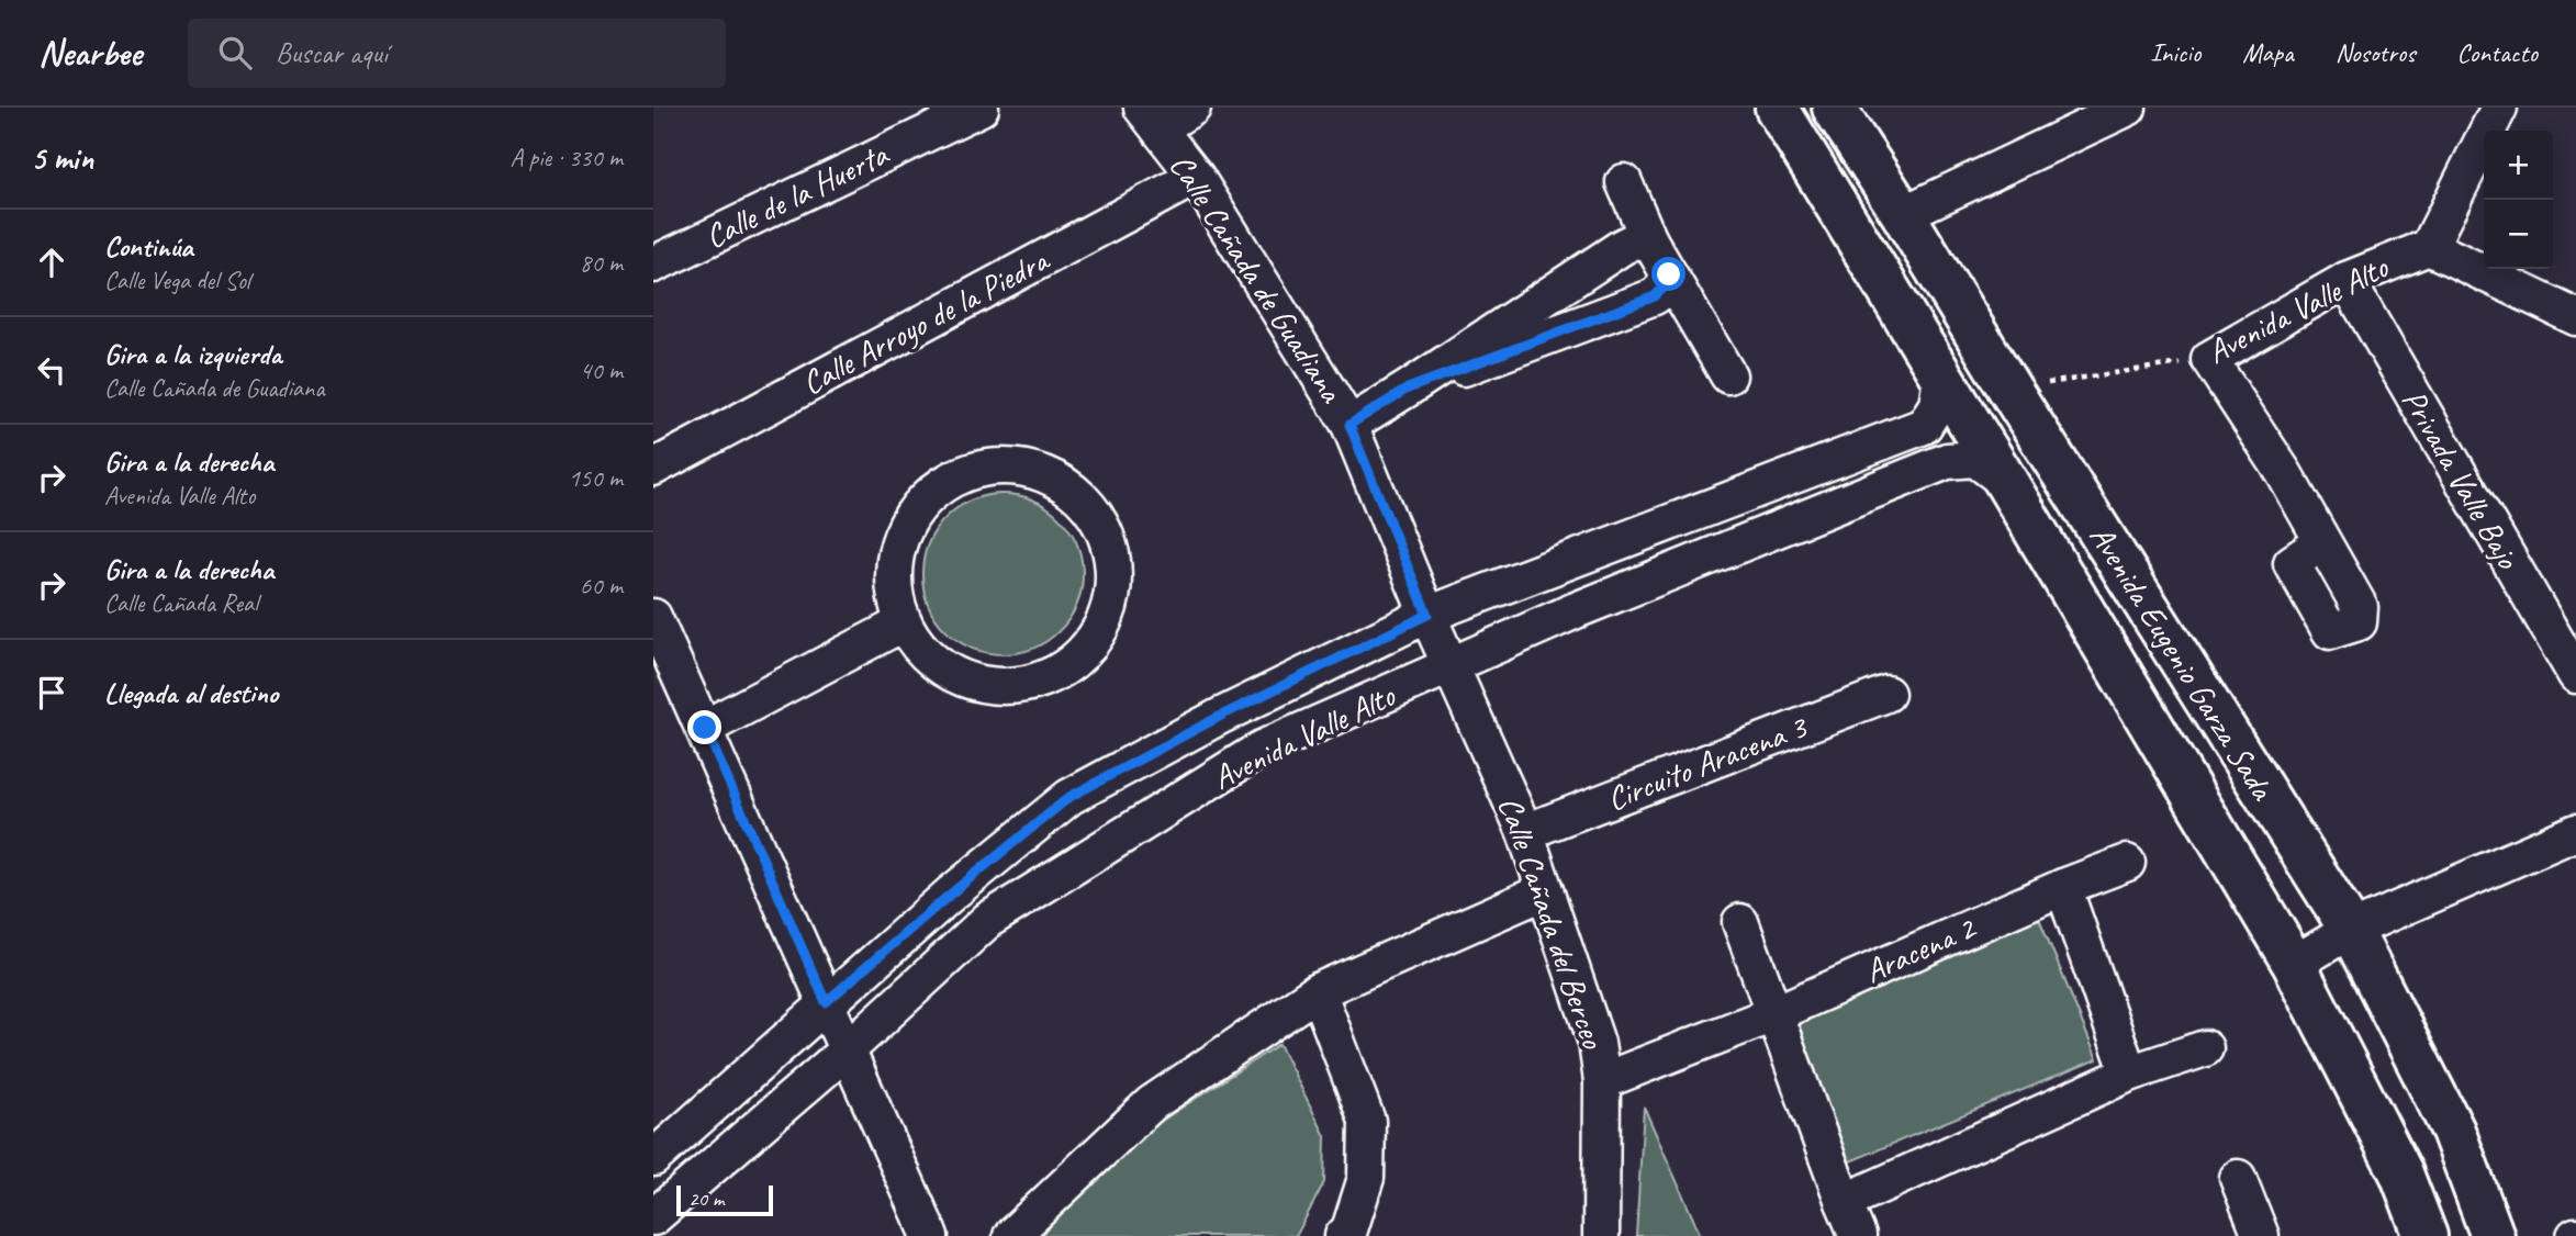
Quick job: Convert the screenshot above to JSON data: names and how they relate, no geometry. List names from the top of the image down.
{
  "streets": {
    "street": [
      "Calle de la Huerta",
      "Calle Cañada de Guadiana",
      "Avenida Valle Alto",
      "Calle Arroyo de la Piedra",
      "Privada Valle Bajo",
      "Avenida Eugenio Garza Sada",
      "Circuito Aracena 3",
      "Calle Cañada del Berceo",
      "Aracena 2"
    ]
  },
  "crossings": [
    ["Calle Cañada de Guadiana", "Avenida Valle Alto"],
    ["Calle Cañada de Guadiana", "Calle Arroyo de la Piedra"],
    ["Calle Cañada de Guadiana", "Calle Cañada del Berceo"],
    ["Avenida Valle Alto", "Privada Valle Bajo"],
    ["Avenida Valle Alto", "Avenida Eugenio Garza Sada"],
    ["Avenida Valle Alto", "Calle Cañada del Berceo"],
    ["Circuito Aracena 3", "Calle Cañada del Berceo"],
    ["Calle Cañada del Berceo", "Aracena 2"]
  ],
  "scale_bar": "20 m",
  "page": {
    "header": "Nearbee",
    "search": "Buscar aquí",
    "nav": [
      "Inicio",
      "Mapa",
      "Nosotros",
      "Contacto"
    ],
    "heading": ["5 min", "A pie · 330 m"],
    "map_buttons": ["+", "−"],
    "list": [
      ["Continúa", "Calle Vega del Sol", "80 m"],
      ["Gira a la izquierda", "Calle Cañada de Guadiana", "40 m"],
      ["Gira a la derecha", "Avenida Valle Alto", "150 m"],
      ["Gira a la derecha", "Calle Cañada Real", "60 m"],
      "Llegada al destino"
    ],
    "scale": "20 m"
  }
}
